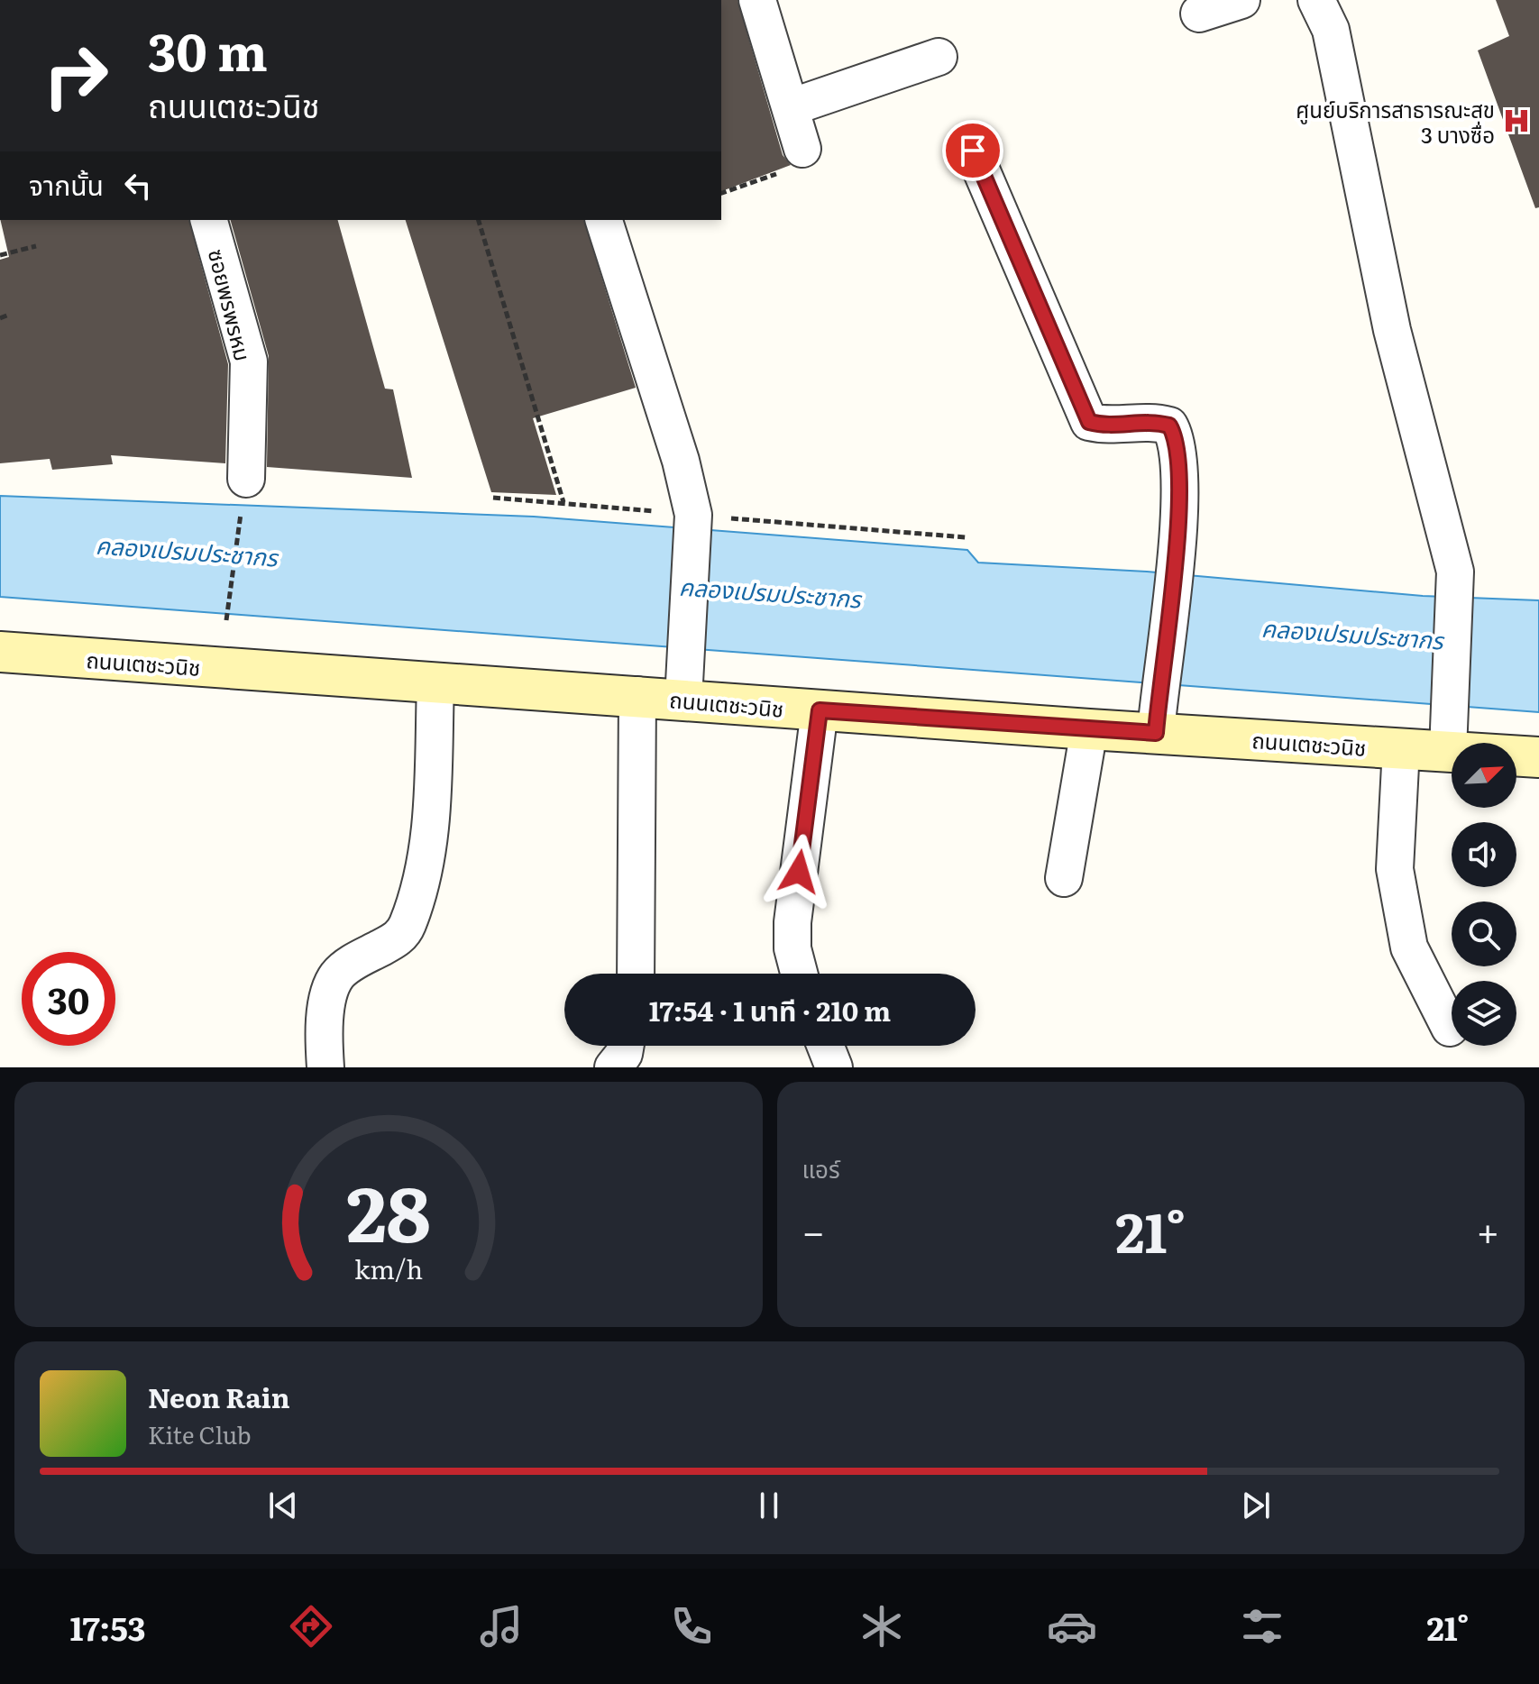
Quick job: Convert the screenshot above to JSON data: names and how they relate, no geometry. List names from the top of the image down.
{
  "streets": {
    "main road": ["ถนนเตชะวนิช"],
    "street": ["ซอยพรพรหม"]
  },
  "water": ["คลองเปรมประชากร"],
  "places": {
    "hospital": ["ศูนย์บริการสาธารณะสุข 3 บางซื่อ"]
  },
  "north": "top right",
  "page": {
    "turn": ["30 m", "ถนนเตชะวนิช"],
    "then": "จากนั้น",
    "limit": "30",
    "trip": "17:54 · 1 นาที · 210 m",
    "tile": "แอร์",
    "heat": ["−", "21°", "+"],
    "song": ["Neon Rain", "Kite Club"],
    "tabs": ["17:53", "21°"],
    "gauge": ["28", "km/h"]
  }
}
